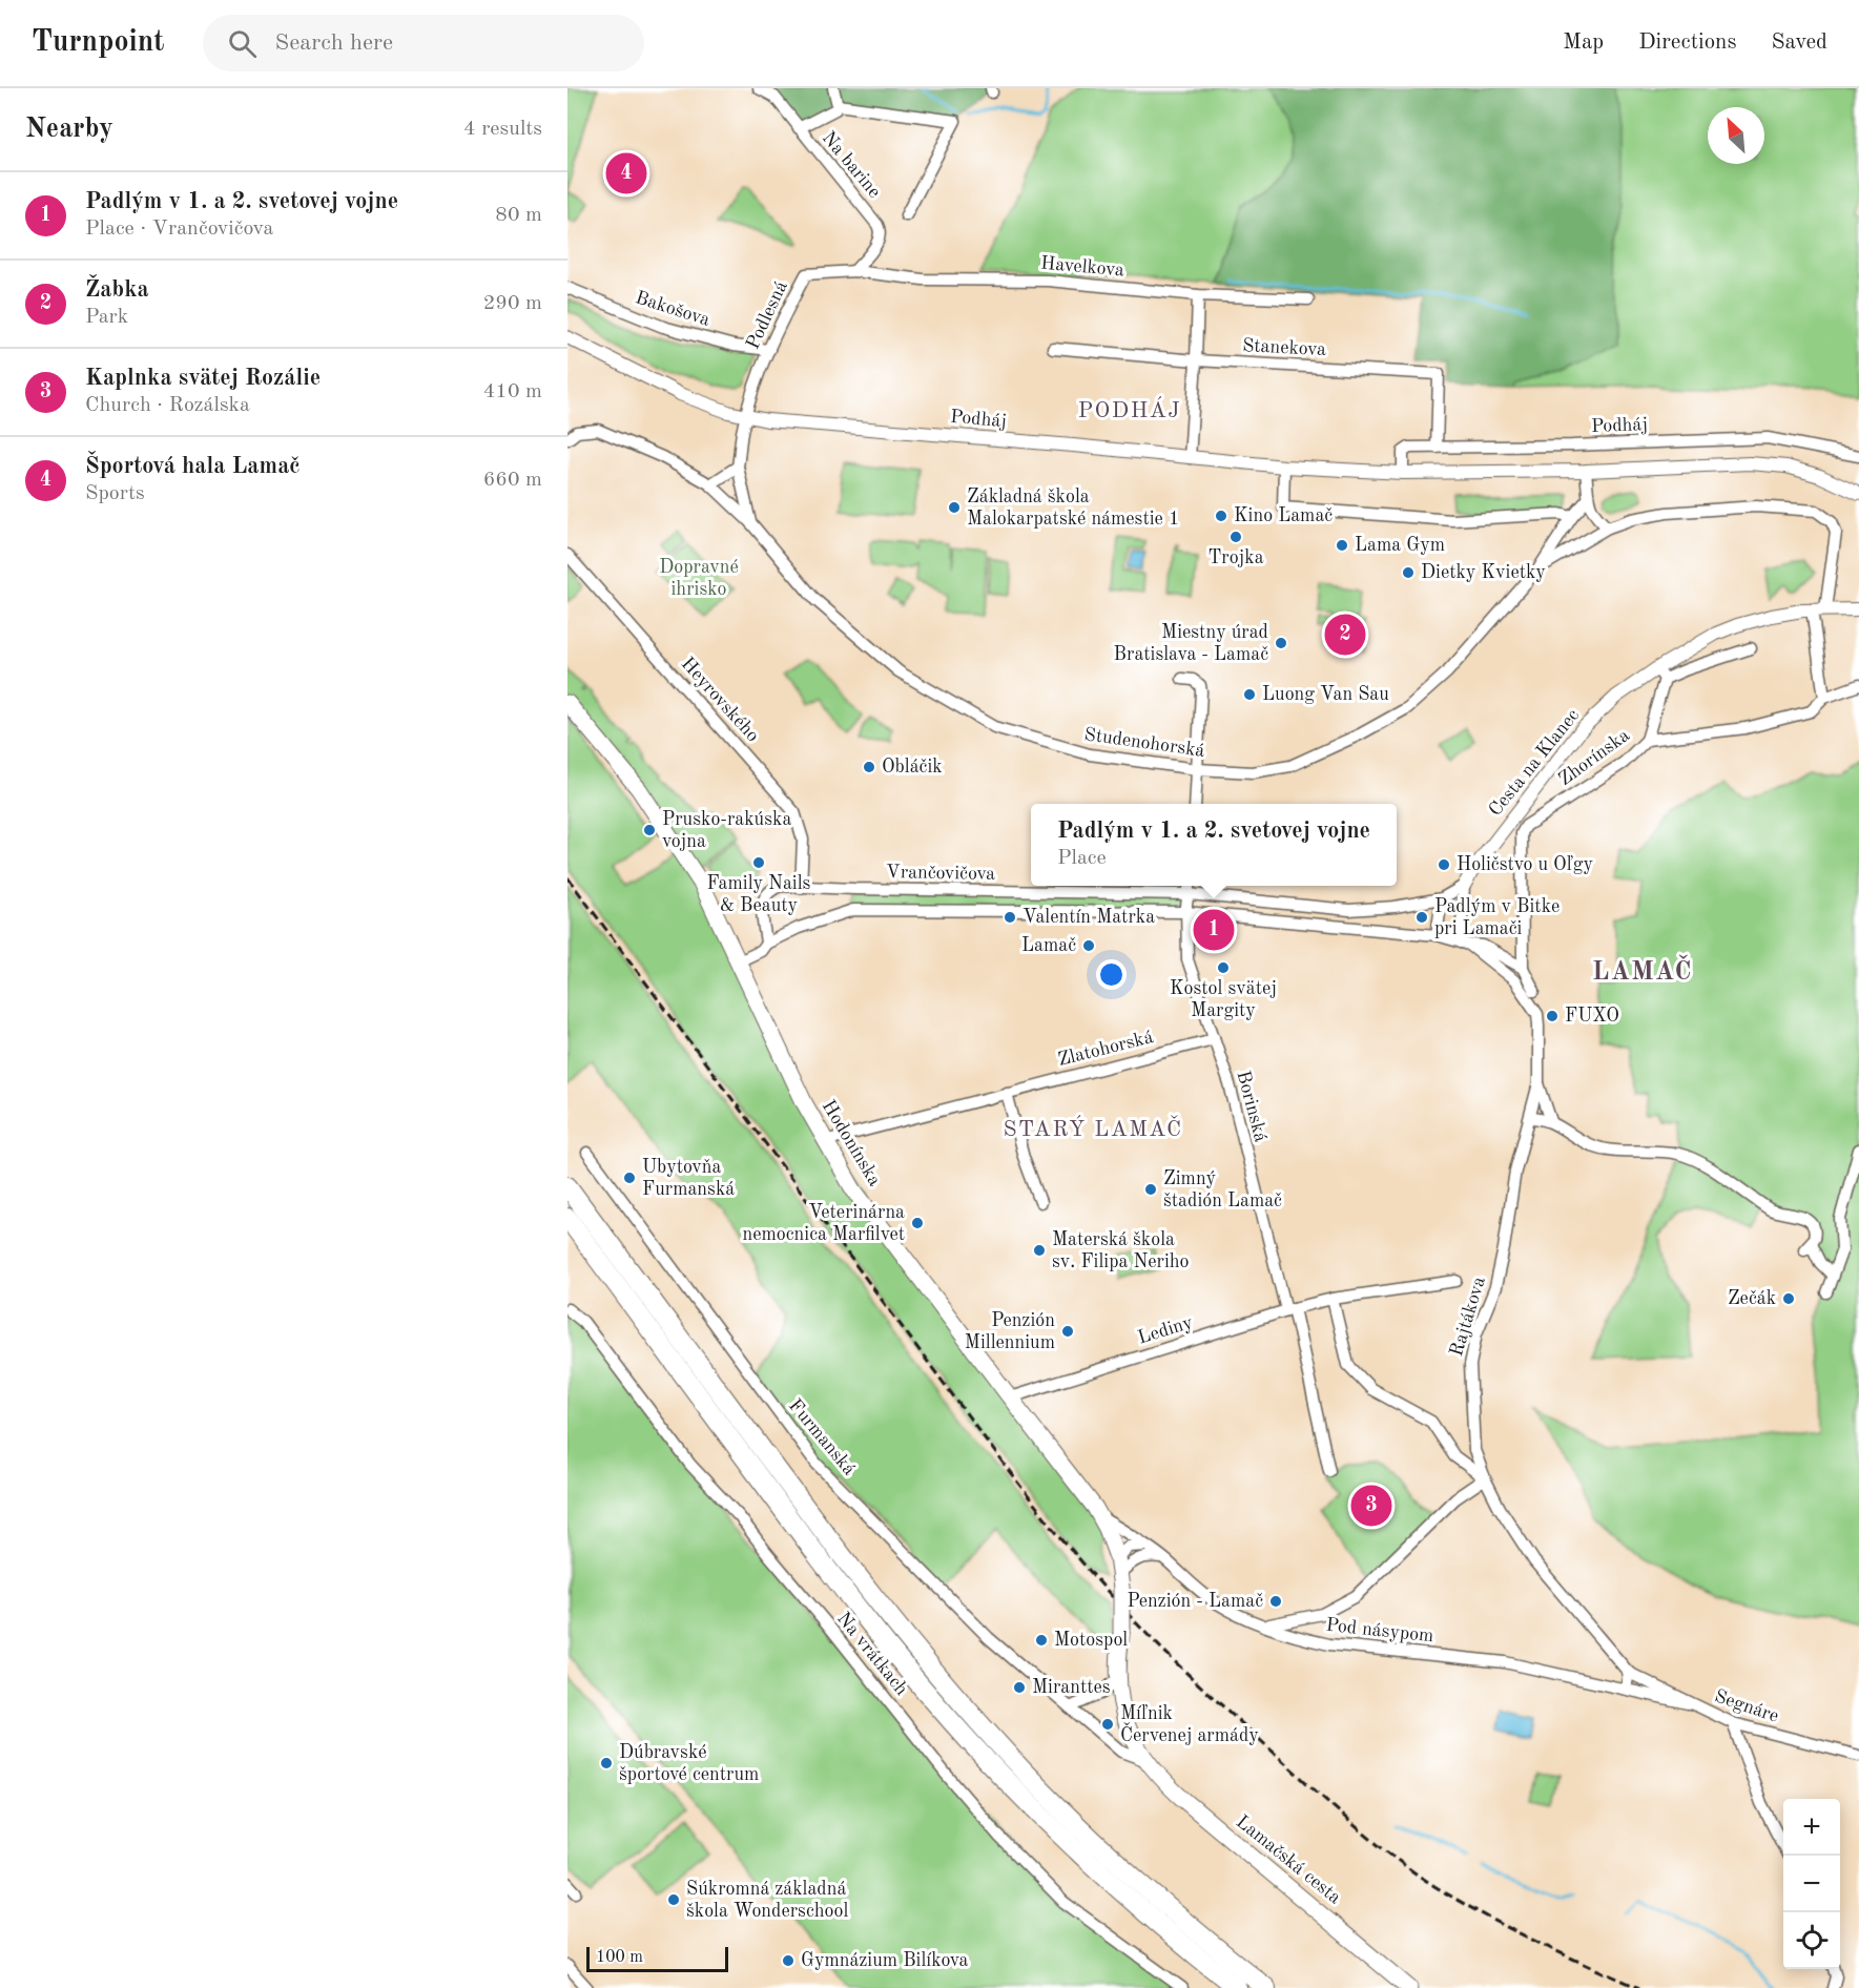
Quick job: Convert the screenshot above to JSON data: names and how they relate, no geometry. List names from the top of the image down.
{
  "streets": {
    "main road": ["Hodonínska", "Lamačská cesta"],
    "street": [
      "Na barine",
      "Havelkova",
      "Bakošova",
      "Podlesná",
      "Stanekova",
      "Podháj",
      "Heyrovského",
      "Studenohorská",
      "Zhorínska",
      "Cesta na Klanec",
      "Vrančovičova",
      "Zlatohorská",
      "Borinská",
      "Rajtákova",
      "Lediny",
      "Furmanská",
      "Pod násypom",
      "Na vrátkach",
      "Segnáre"
    ]
  },
  "crossings": [
    ["Na barine", "Havelkova"],
    ["Na barine", "Podlesná"],
    ["Havelkova", "Podlesná"],
    ["Bakošova", "Podlesná"],
    ["Podlesná", "Podháj"],
    ["Podlesná", "Studenohorská"],
    ["Stanekova", "Podháj"],
    ["Podháj", "Studenohorská"],
    ["Heyrovského", "Vrančovičova"],
    ["Studenohorská", "Cesta na Klanec"],
    ["Cesta na Klanec", "Vrančovičova"],
    ["Vrančovičova", "Borinská"],
    ["Vrančovičova", "Hodonínska"],
    ["Vrančovičova", "Rajtákova"],
    ["Zlatohorská", "Borinská"],
    ["Zlatohorská", "Hodonínska"],
    ["Borinská", "Lediny"],
    ["Hodonínska", "Lediny"],
    ["Hodonínska", "Pod násypom"],
    ["Hodonínska", "Lamačská cesta"],
    ["Rajtákova", "Segnáre"],
    ["Furmanská", "Lamačská cesta"],
    ["Pod násypom", "Segnáre"]
  ],
  "districts": ["PODHÁJ", "LAMAČ", "STARÝ LAMAČ"],
  "parks": ["Dopravné ihrisko"],
  "places": [
    "Základná škola Malokarpatské námestie 1",
    "Kino Lamač",
    "Trojka",
    "Lama Gym",
    "Dietky Kvietky",
    "Miestny úrad Bratislava - Lamač",
    "Luong Van Sau",
    "Obláčik",
    "Prusko-rakúska vojna",
    "Family Nails & Beauty",
    "Holičstvo u Oľgy",
    "Valentín Matrka",
    "Padlým v Bitke pri Lamači",
    "Lamač",
    "Kostol svätej Margity",
    "FUXO",
    "Ubytovňa Furmanská",
    "Zimný štadión Lamač",
    "Veterinárna nemocnica Marfilvet",
    "Materská škola sv. Filipa Neriho",
    "Zečák",
    "Penzión Millennium",
    "Penzión - Lamač",
    "Motospol",
    "Miranttes",
    "Míľnik Červenej armády",
    "Dúbravské športové centrum",
    "Súkromná základná škola Wonderschool",
    "Gymnázium Bilíkova"
  ],
  "scale_bar": "100 m",
  "north": "top left",
  "page": {
    "header": "Turnpoint",
    "search": "Search here",
    "nav": ["Map", "Directions", "Saved"],
    "heading": ["Nearby", "4 results"],
    "pins": [
      "4",
      "2",
      "1",
      "3"
    ],
    "list": [
      {
        "mark": "1",
        "name": "Padlým v 1. a 2. svetovej vojne",
        "note": "Place · Vrančovičova",
        "value": "80 m"
      },
      {
        "mark": "2",
        "name": "Žabka",
        "note": "Park",
        "value": "290 m"
      },
      {
        "mark": "3",
        "name": "Kaplnka svätej Rozálie",
        "note": "Church · Rozálska",
        "value": "410 m"
      },
      {
        "mark": "4",
        "name": "Športová hala Lamač",
        "note": "Sports",
        "value": "660 m"
      }
    ],
    "popup": ["Padlým v 1. a 2. svetovej vojne", "Place"],
    "map_buttons": ["+", "−"],
    "scale": "100 m"
  }
}
